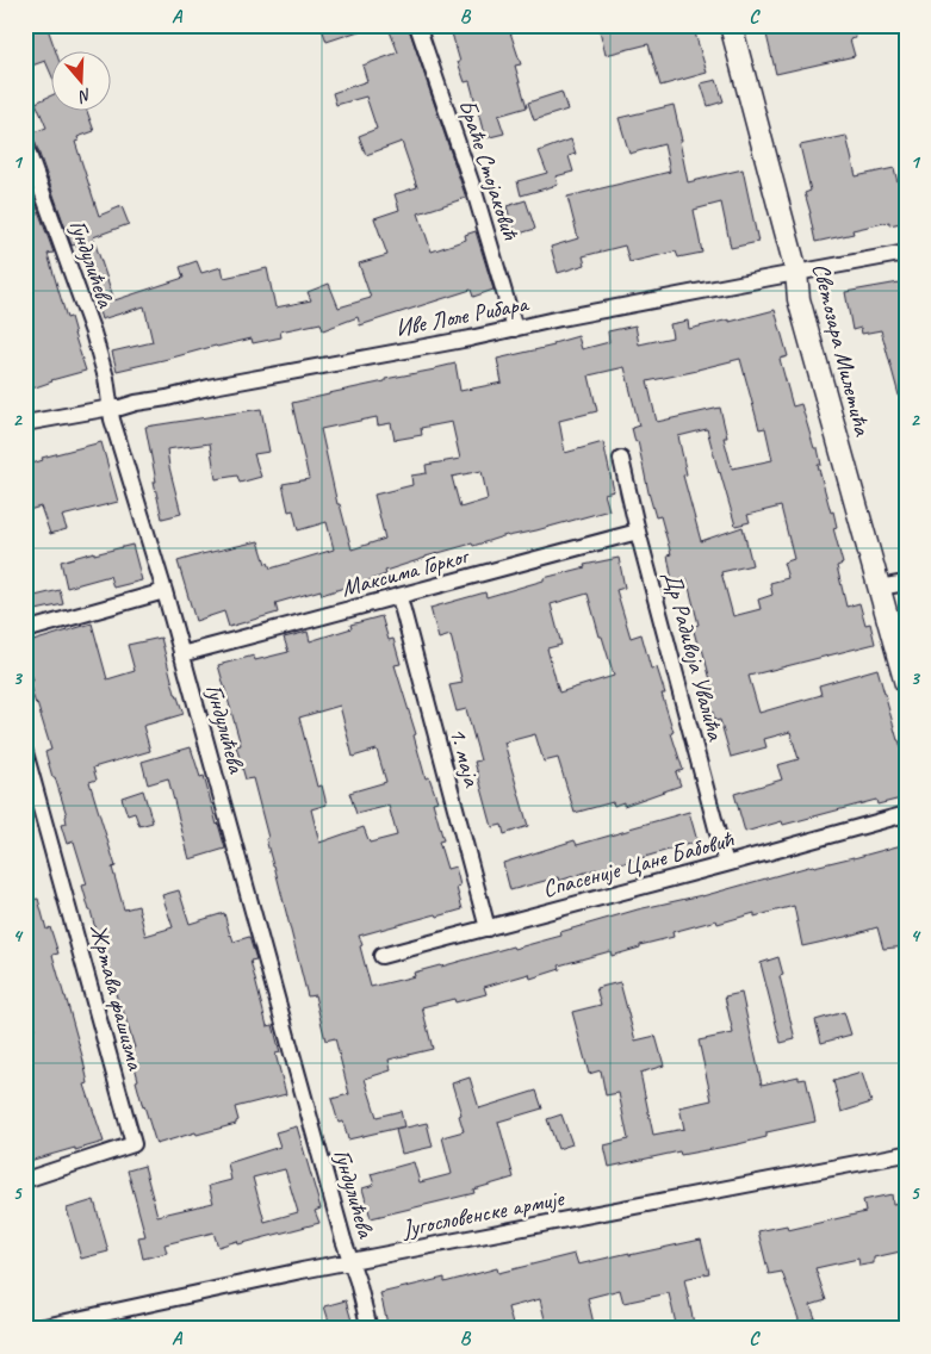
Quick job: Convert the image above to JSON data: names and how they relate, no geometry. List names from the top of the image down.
{
  "streets": {
    "main road": ["Светозара Милетића"],
    "street": [
      "Браће Стојаковић",
      "Гундулићева",
      "Иве Лоле Рибара",
      "Максима Горког",
      "Др Радивоја Увалића",
      "1. маја",
      "Спасеније Цане Бабовић",
      "Жртава фашизма",
      "Југословенске армије"
    ]
  },
  "crossings": [
    ["Браће Стојаковић", "Иве Лоле Рибара"],
    ["Гундулићева", "Иве Лоле Рибара"],
    ["Гундулићева", "Максима Горког"],
    ["Гундулићева", "Југословенске армије"],
    ["Иве Лоле Рибара", "Светозара Милетића"],
    ["Максима Горког", "Др Радивоја Увалића"],
    ["Максима Горког", "1. маја"],
    ["Др Радивоја Увалића", "Спасеније Цане Бабовић"],
    ["1. маја", "Спасеније Цане Бабовић"]
  ],
  "north": "bottom",
  "grid": {
    "columns": ["A", "B", "C"],
    "rows": [
      "1",
      "2",
      "3",
      "4",
      "5"
    ]
  }
}
